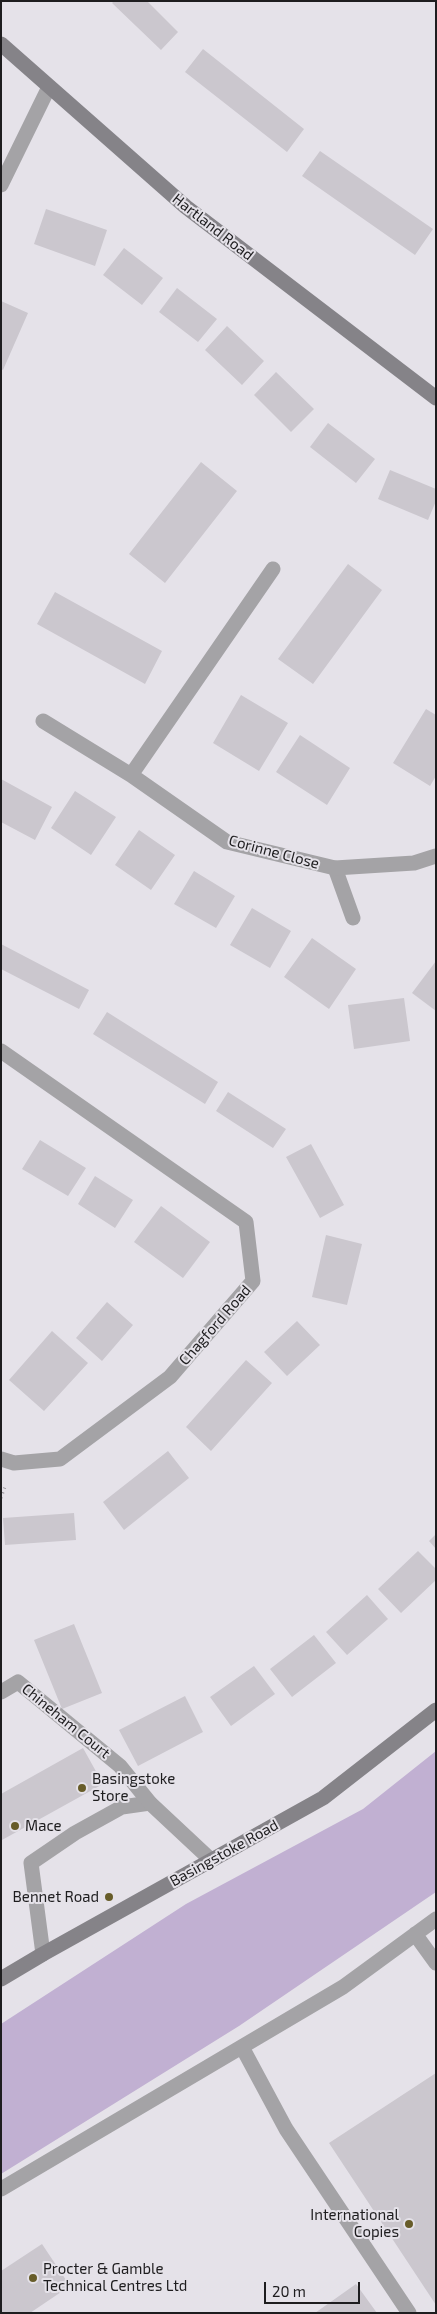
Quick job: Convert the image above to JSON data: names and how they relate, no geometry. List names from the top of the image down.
{
  "streets": {
    "street": [
      "Hartland Road",
      "Corinne Close",
      "Chagford Road",
      "Chineham Court",
      "Basingstoke Road"
    ]
  },
  "crossings": [
    ["Chineham Court", "Basingstoke Road"]
  ],
  "places": [
    "Basingstoke Store",
    "Mace",
    "Bennet Road",
    "International Copies",
    "Procter & Gamble Technical Centres Ltd"
  ],
  "scale_bar": "20 m"
}
